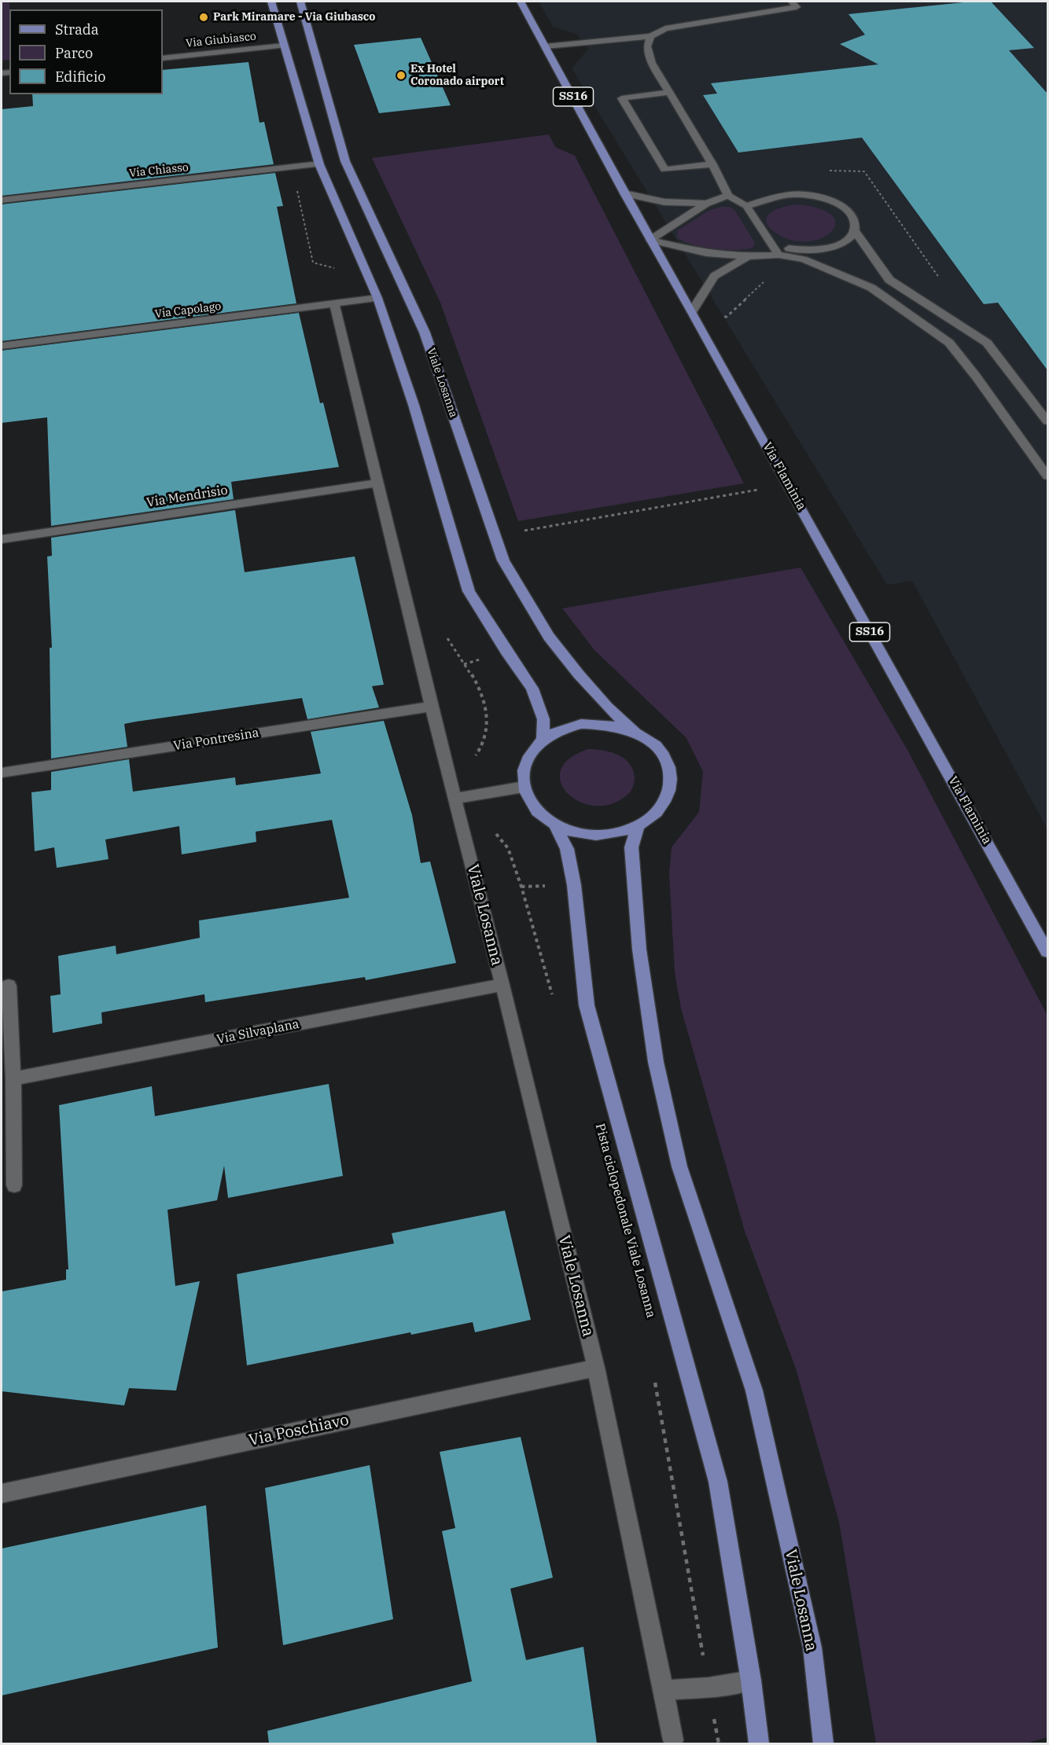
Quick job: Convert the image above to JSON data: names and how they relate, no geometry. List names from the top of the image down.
{
  "streets": {
    "main road": ["SS16", "Viale Losanna", "Via Flaminia"],
    "street": [
      "Via Giubiasco",
      "Via Chiasso",
      "Via Capolago",
      "Via Mendrisio",
      "Via Pontresina",
      "Via Silvaplana",
      "Via Poschiavo"
    ]
  },
  "crossings": [
    ["Via Capolago", "Viale Losanna"],
    ["Viale Losanna", "Via Mendrisio"],
    ["Viale Losanna", "Via Pontresina"],
    ["Viale Losanna", "Via Silvaplana"],
    ["Viale Losanna", "Via Poschiavo"]
  ],
  "places": ["Park Miramare - Via Giubasco", "Ex Hotel Coronado airport"],
  "legend": ["Strada", "Parco", "Edificio"]
}
